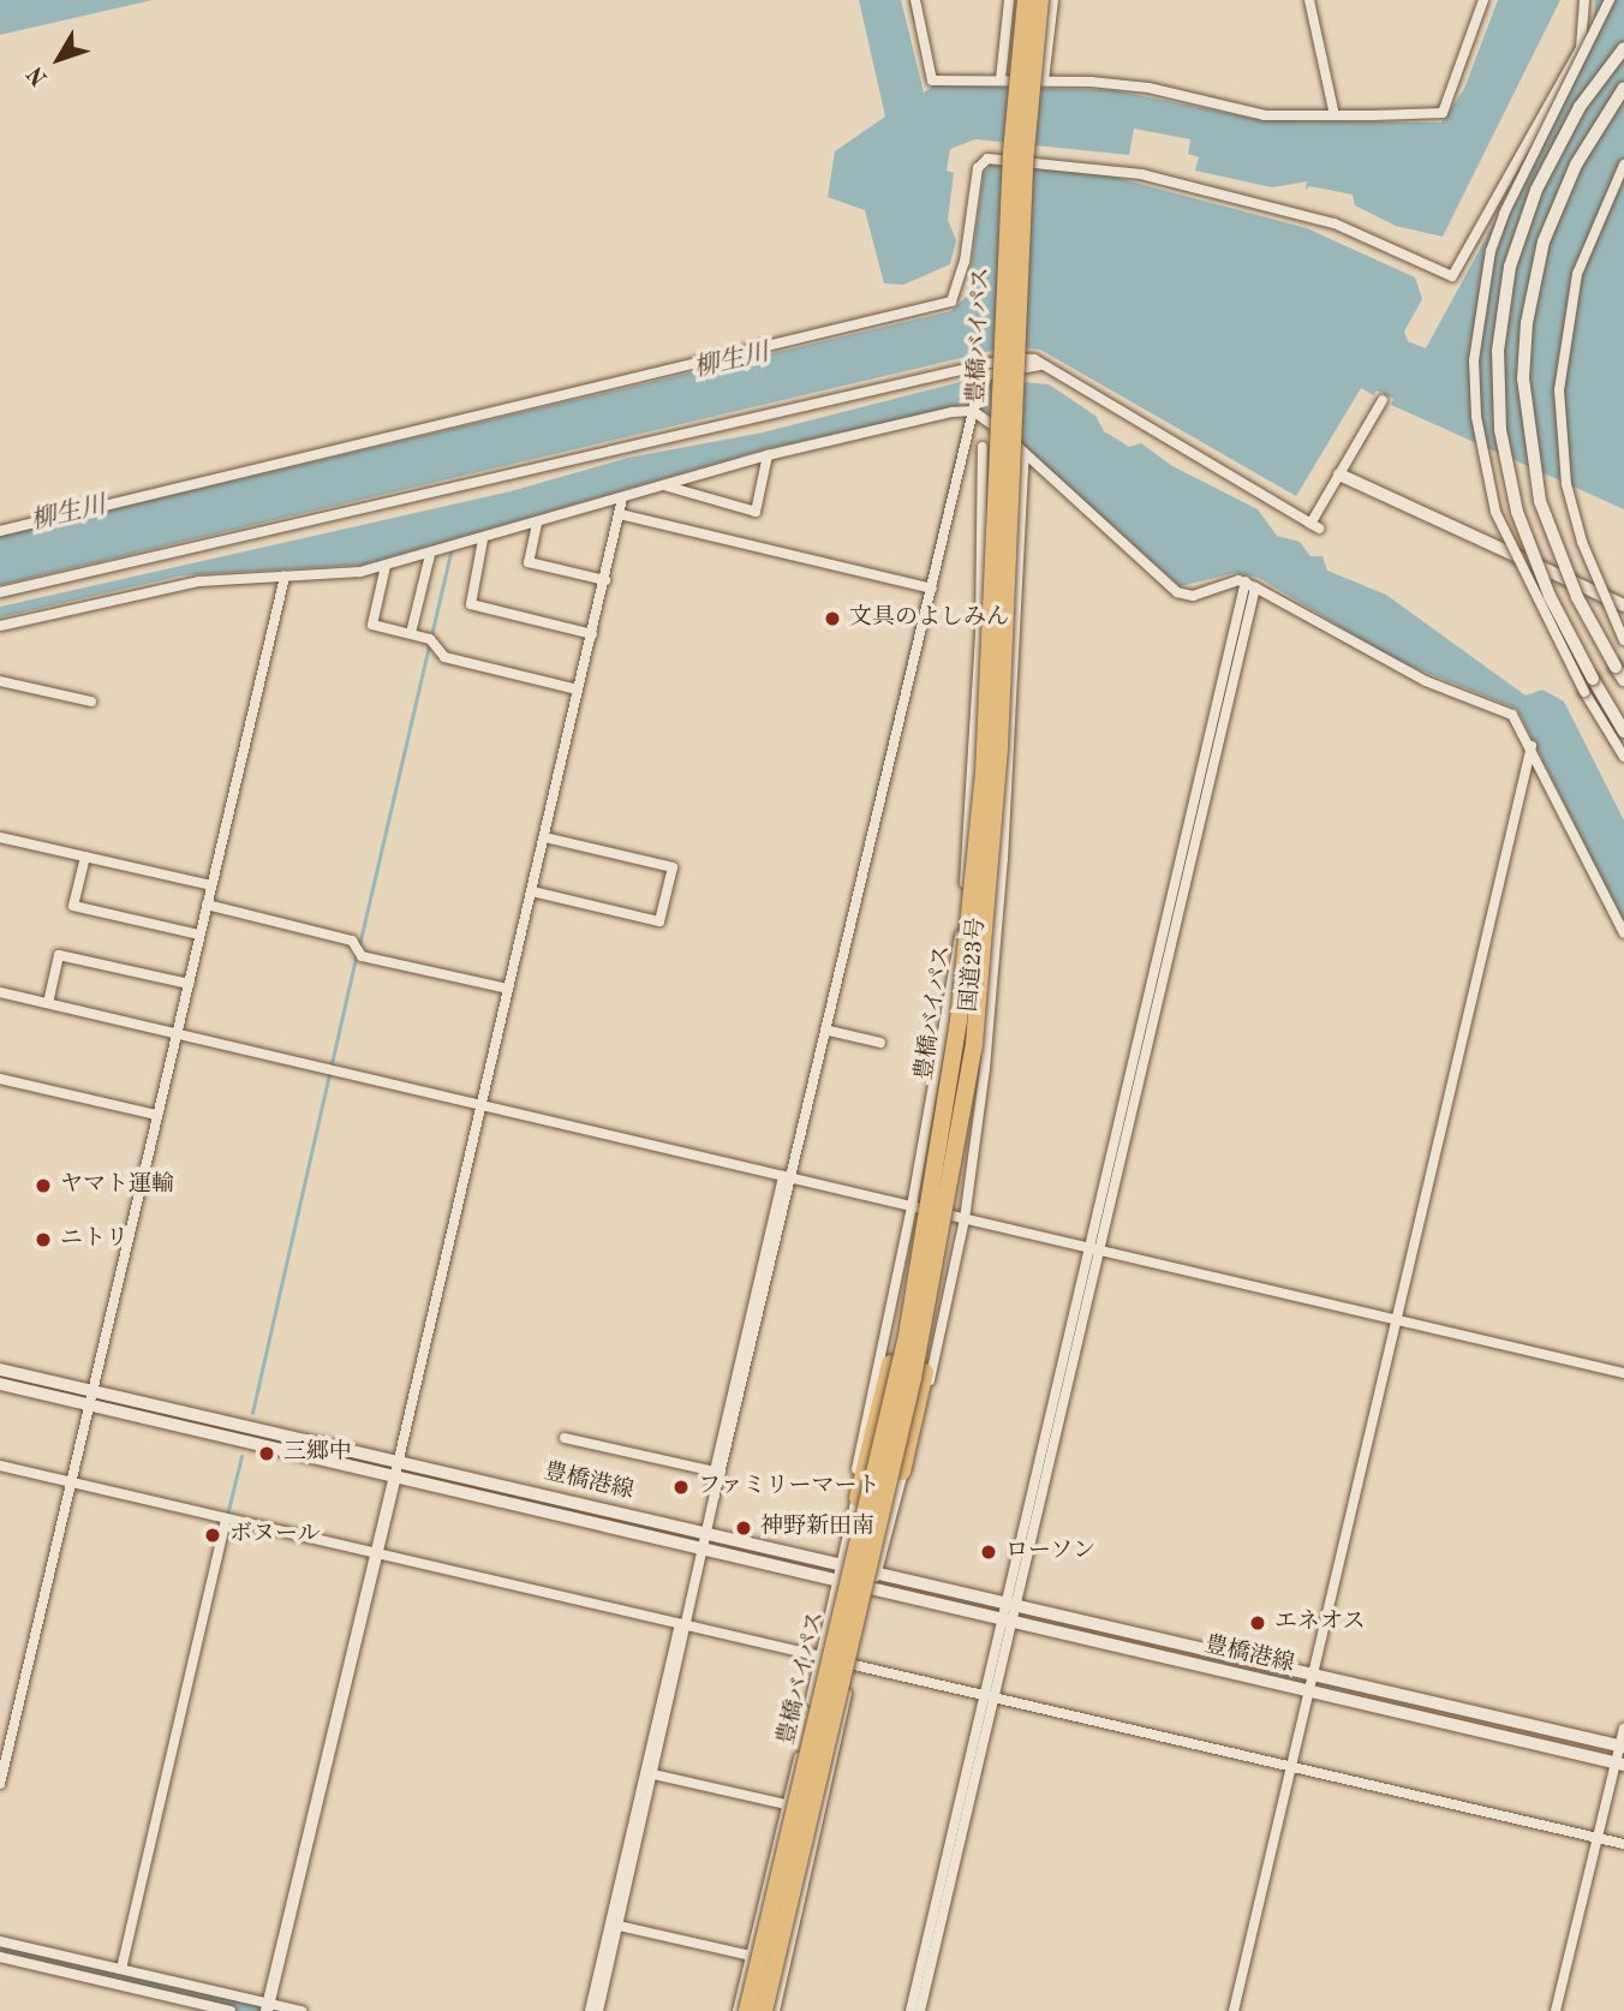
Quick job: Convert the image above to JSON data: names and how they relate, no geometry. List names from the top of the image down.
{
  "streets": {
    "highway": ["豊橋バイパス"],
    "street": ["国道23号", "豊橋港線"]
  },
  "water": ["柳生川"],
  "places": [
    "文具のよしみん",
    "ヤマト運輸",
    "ニトリ",
    "三郷中",
    "ファミリーマート",
    "神野新田南",
    "ボヌール",
    "ローソン",
    "エネオス"
  ],
  "north": "bottom left"
}
